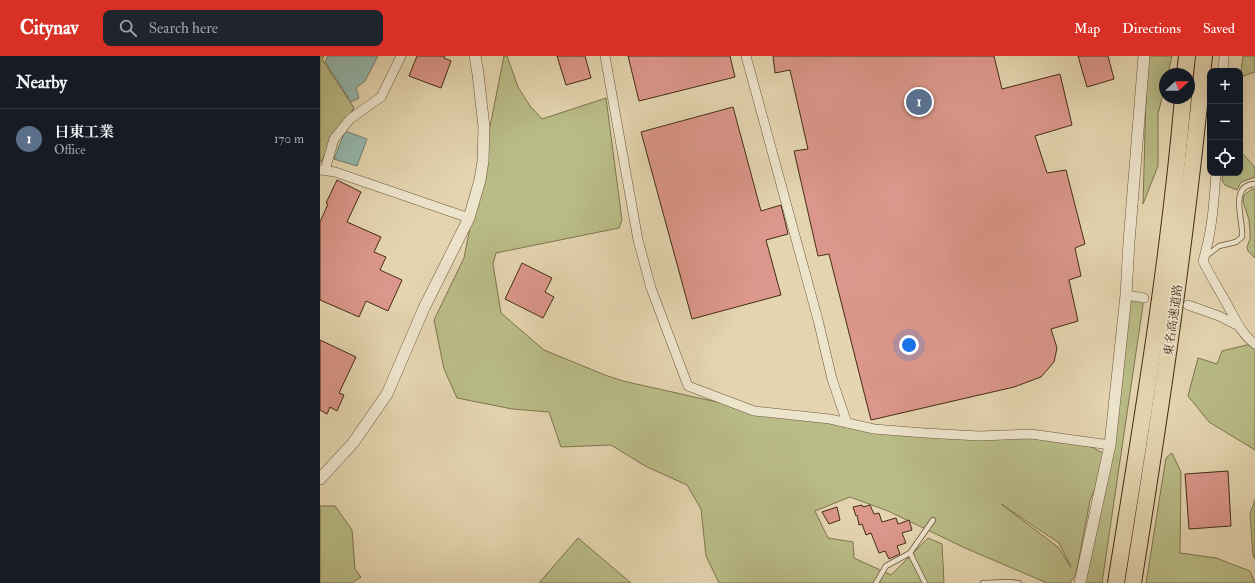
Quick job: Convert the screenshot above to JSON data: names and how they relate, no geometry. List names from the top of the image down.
{
  "streets": {
    "highway": ["東名高速道路"]
  },
  "north": "right",
  "page": {
    "header": "Citynav",
    "search": "Search here",
    "nav": ["Map", "Directions", "Saved"],
    "heading": "Nearby",
    "map_buttons": ["+", "−"],
    "pins": "1",
    "list": [
      {
        "mark": "1",
        "name": "日東工業",
        "note": "Office",
        "value": "170 m"
      }
    ]
  }
}
